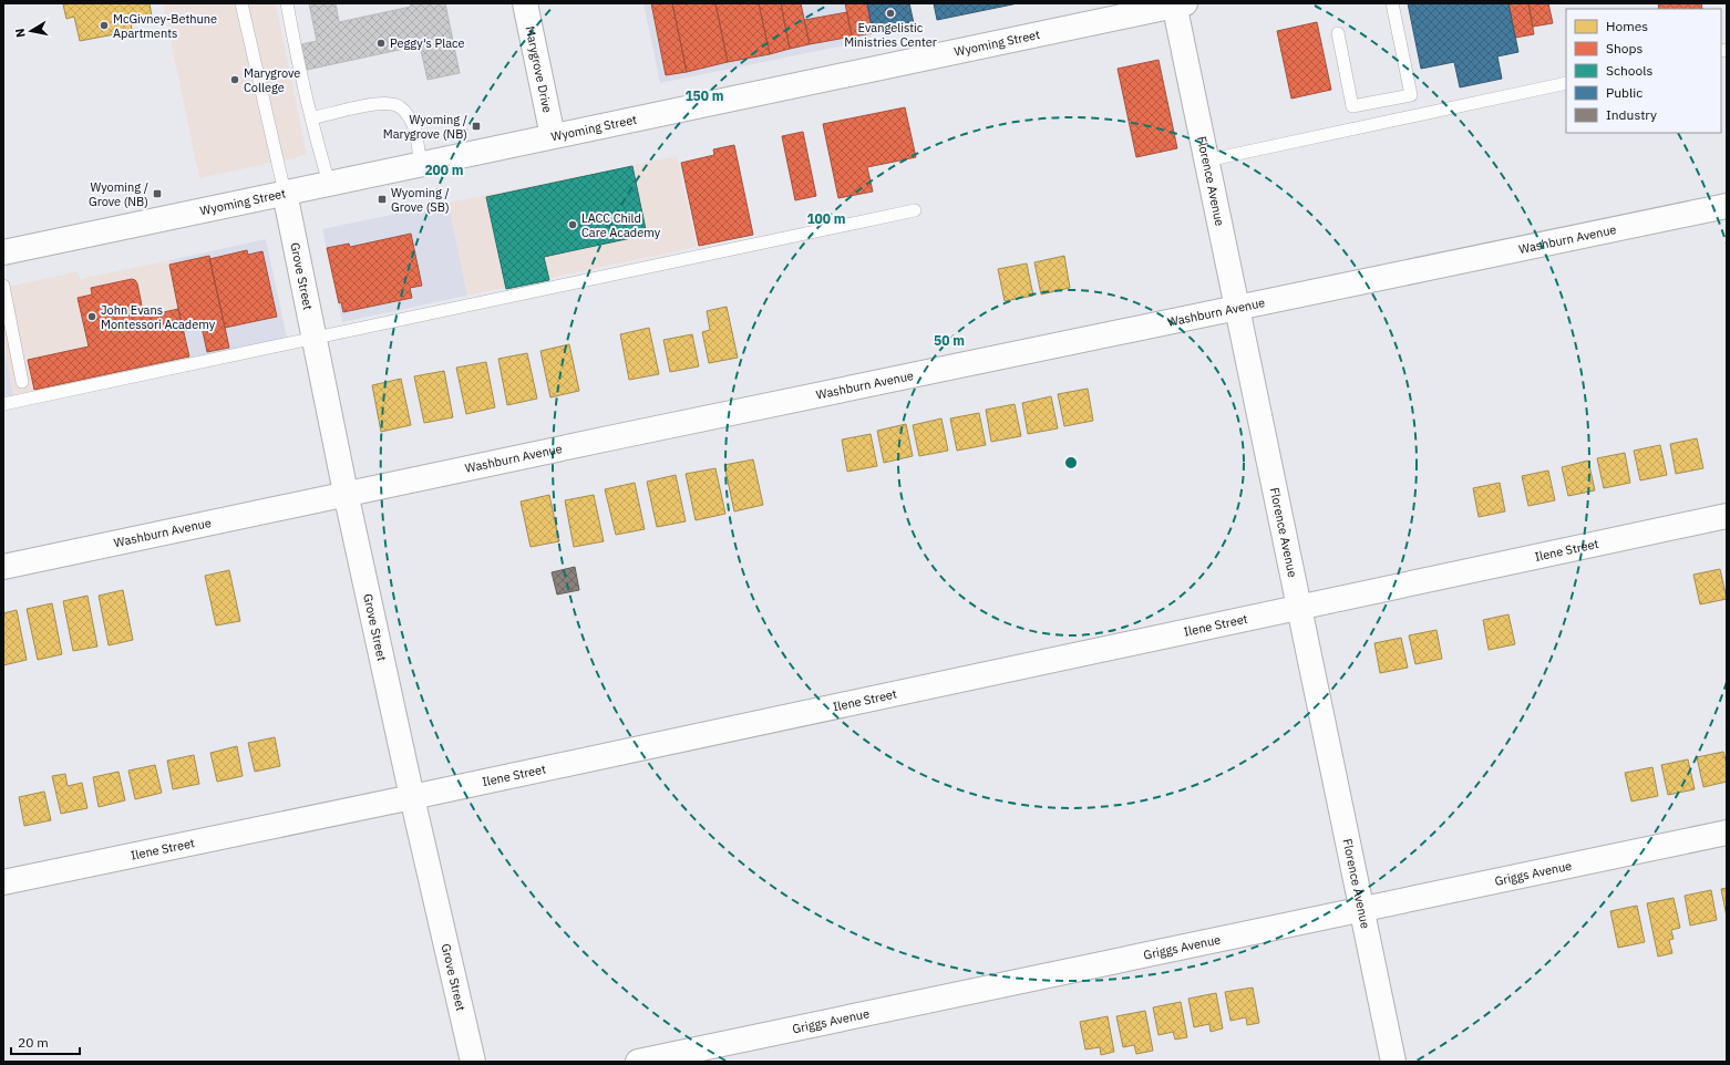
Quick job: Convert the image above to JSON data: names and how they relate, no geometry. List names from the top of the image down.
{
  "streets": {
    "street": [
      "Wyoming Street",
      "Marygrove Drive",
      "Florence Avenue",
      "Washburn Avenue",
      "Grove Street",
      "Ilene Street",
      "Griggs Avenue"
    ]
  },
  "crossings": [
    ["Wyoming Street", "Marygrove Drive"],
    ["Wyoming Street", "Florence Avenue"],
    ["Wyoming Street", "Grove Street"],
    ["Florence Avenue", "Washburn Avenue"],
    ["Florence Avenue", "Ilene Street"],
    ["Florence Avenue", "Griggs Avenue"],
    ["Washburn Avenue", "Grove Street"],
    ["Grove Street", "Ilene Street"]
  ],
  "places": {
    "other": [
      "Evangelistic Ministries Center",
      "McGivney-Bethune Apartments",
      "Peggy's Place",
      "Marygrove College",
      "LACC Child Care Academy",
      "John Evans Montessori Academy"
    ],
    "transit": ["Wyoming / Marygrove (NB)", "Wyoming / Grove (NB)", "Wyoming / Grove (SB)"]
  },
  "legend": [
    "Homes",
    "Shops",
    "Schools",
    "Public",
    "Industry"
  ],
  "scale_bar": "20 m",
  "north": "left",
  "rings": [
    "150 m",
    "200 m",
    "100 m",
    "50 m"
  ]
}
